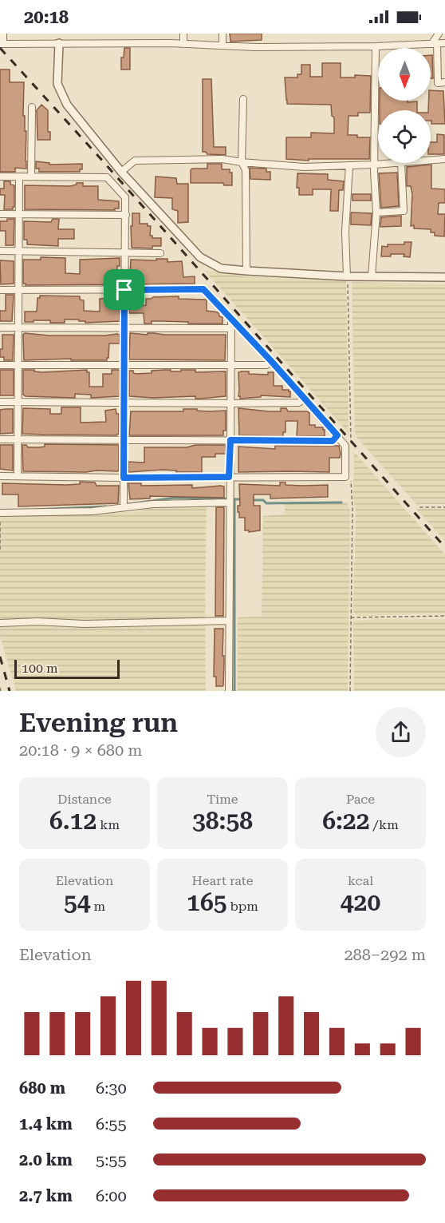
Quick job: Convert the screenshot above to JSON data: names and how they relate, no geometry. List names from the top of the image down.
{
  "scale_bar": "100 m",
  "north": "bottom",
  "page": {
    "status": "20:18",
    "scale": "100 m",
    "heading": ["Evening run", "20:18 · 9 × 680 m"],
    "stats": [
      ["Distance", "6.12 km"],
      ["Time", "38:58"],
      ["Pace", "6:22 /km"],
      ["Elevation", "54 m"],
      ["Heart rate", "165 bpm"],
      ["kcal", "420"]
    ],
    "chart": ["Elevation", "288–292 m"],
    "list": [
      {
        "name": "680 m",
        "note": "6:30"
      },
      {
        "name": "1.4 km",
        "note": "6:55"
      },
      {
        "name": "2.0 km",
        "note": "5:55"
      },
      {
        "name": "2.7 km",
        "note": "6:00"
      }
    ]
  }
}
